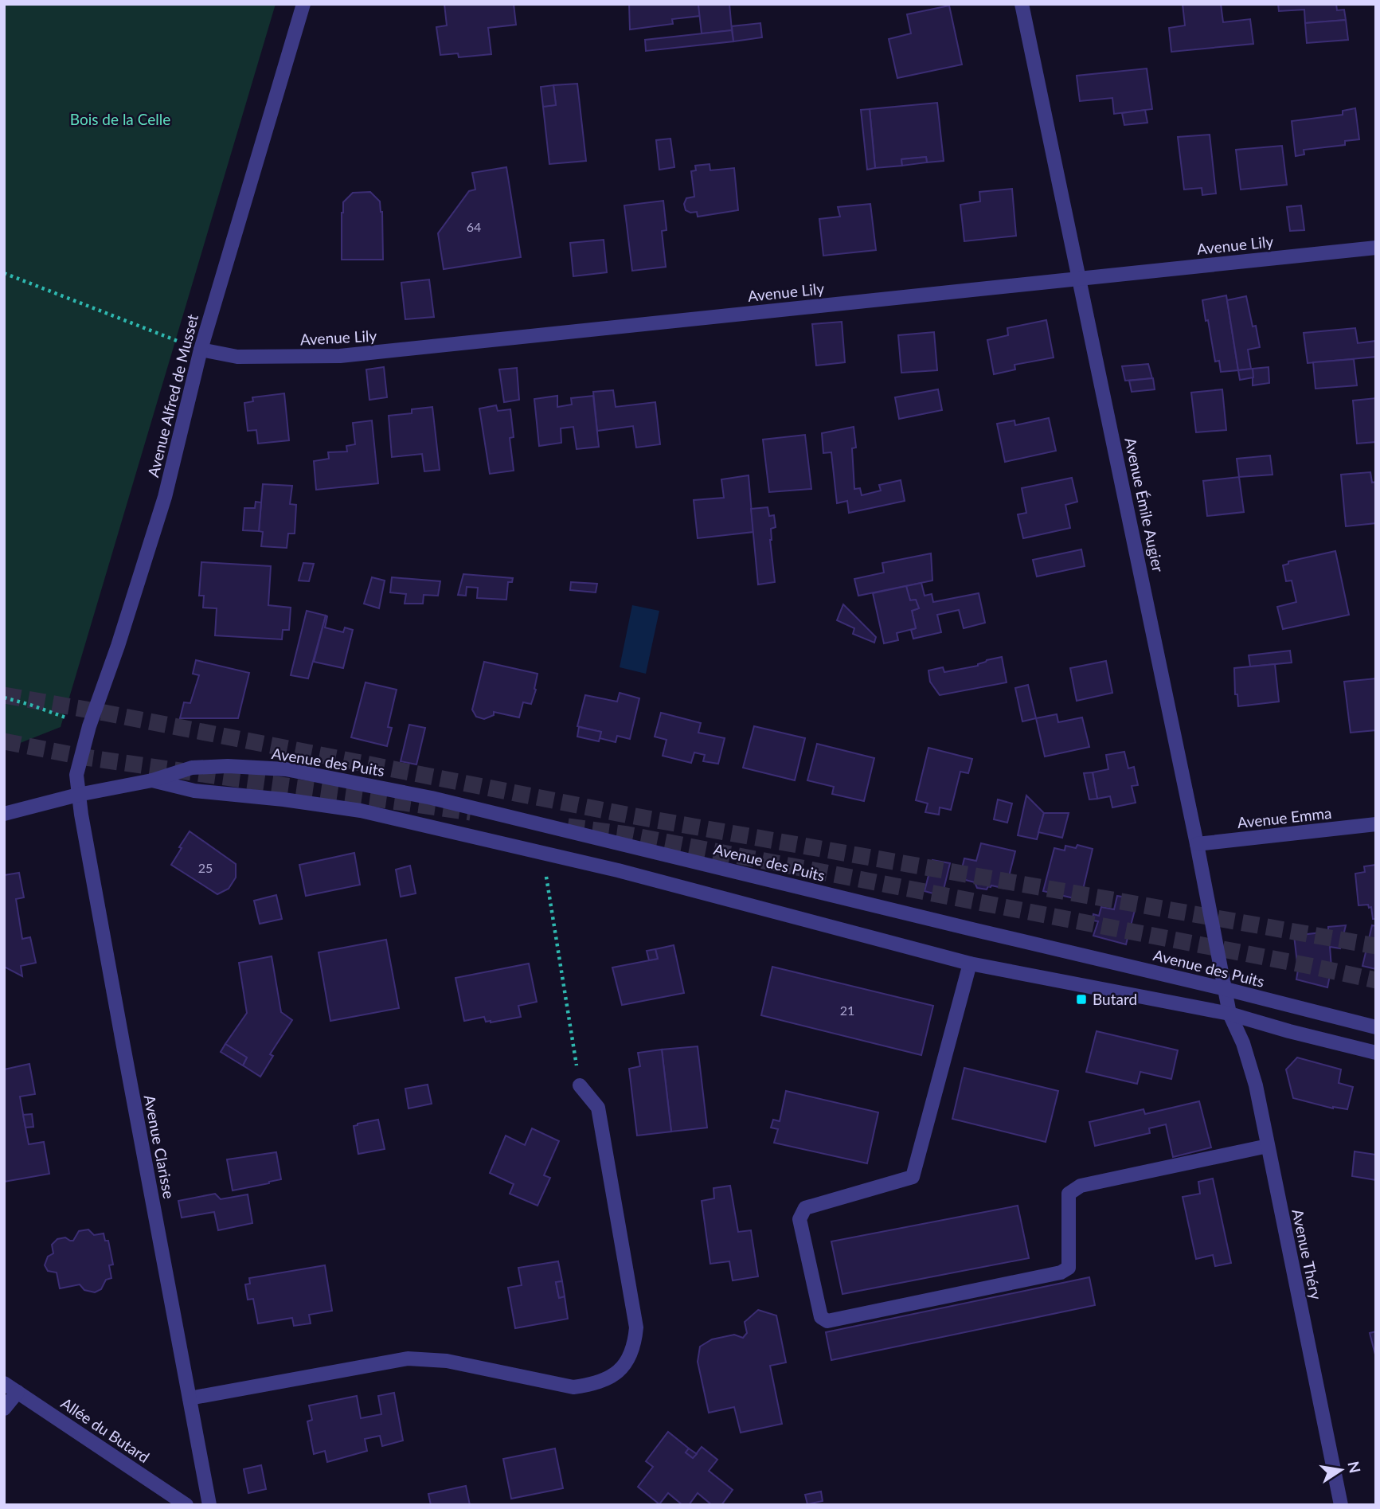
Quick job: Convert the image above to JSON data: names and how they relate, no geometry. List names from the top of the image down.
{
  "streets": {
    "street": [
      "Avenue Lily",
      "Avenue Alfred de Musset",
      "Avenue Émile Augier",
      "Avenue des Puits",
      "Avenue Emma",
      "Avenue Clarisse",
      "Avenue Théry",
      "Allée du Butard"
    ]
  },
  "crossings": [
    ["Avenue Lily", "Avenue Alfred de Musset"],
    ["Avenue Lily", "Avenue Émile Augier"],
    ["Avenue Alfred de Musset", "Avenue des Puits"],
    ["Avenue Alfred de Musset", "Avenue Clarisse"],
    ["Avenue Émile Augier", "Avenue des Puits"],
    ["Avenue Émile Augier", "Avenue Emma"],
    ["Avenue Émile Augier", "Avenue Théry"],
    ["Avenue des Puits", "Avenue Clarisse"],
    ["Avenue des Puits", "Avenue Théry"]
  ],
  "parks": ["Bois de la Celle"],
  "places": {
    "transit": ["Butard"]
  },
  "house_numbers": ["64", "25", "21"],
  "north": "right"
}
